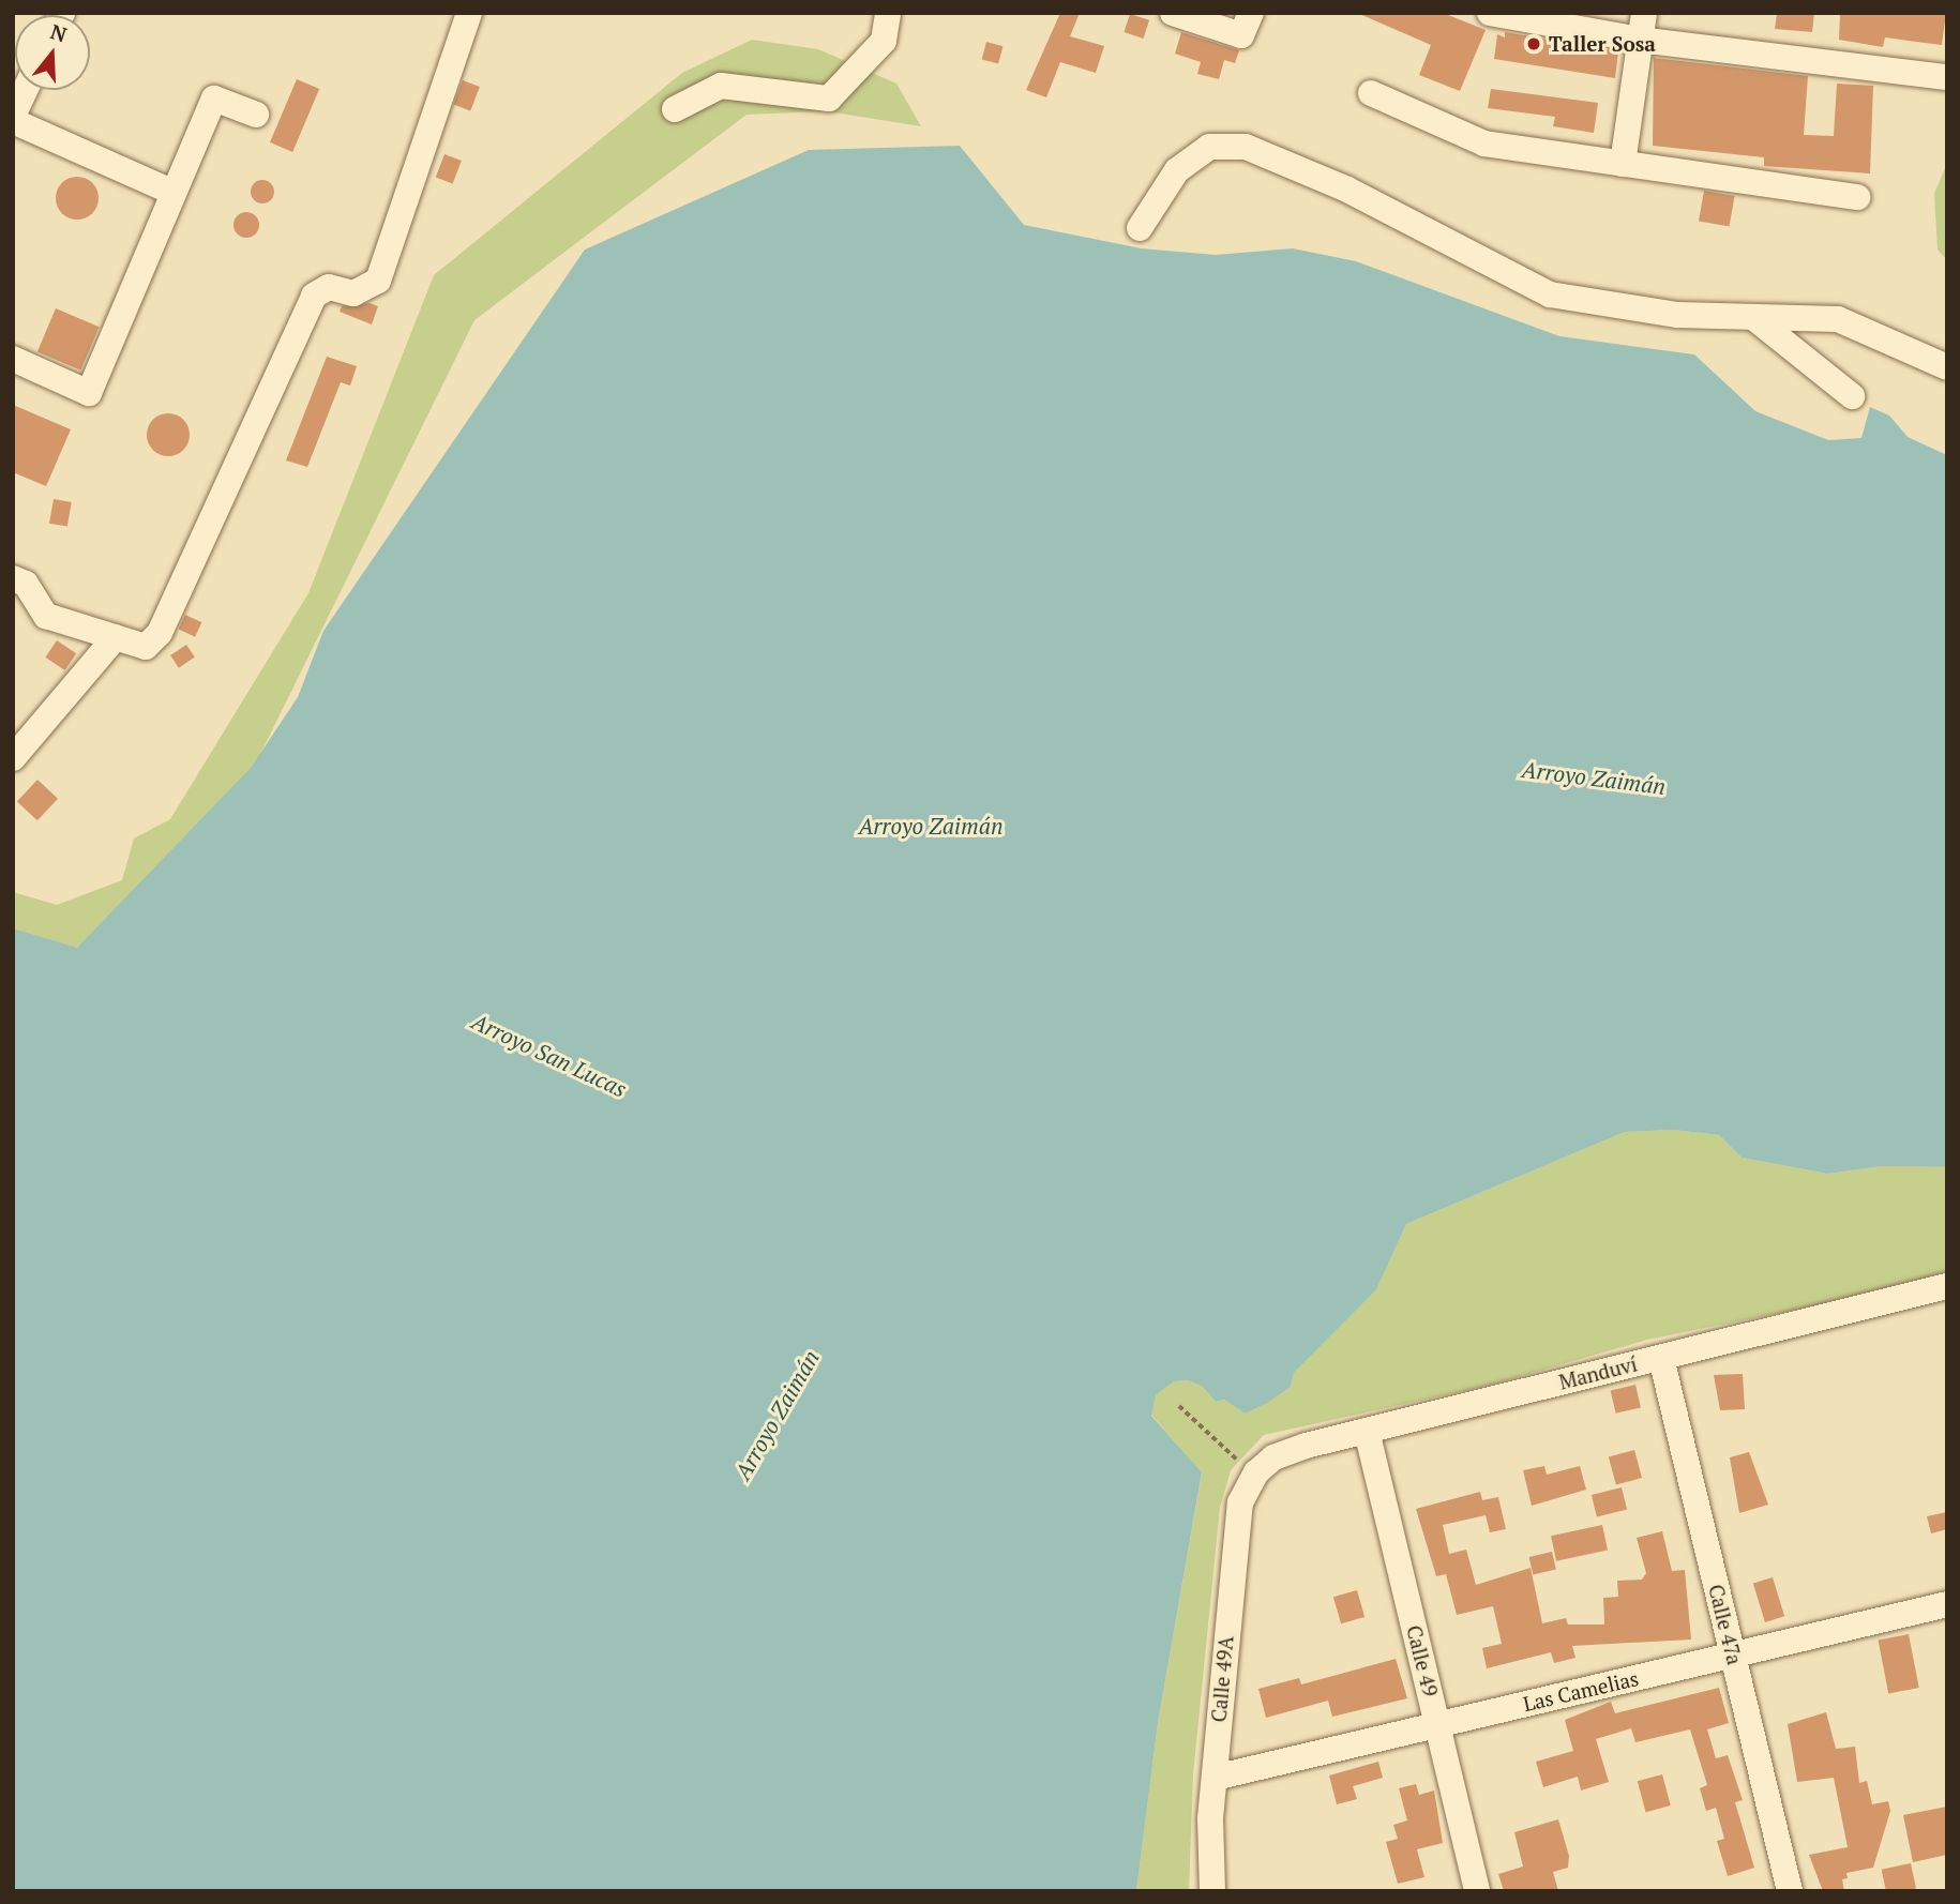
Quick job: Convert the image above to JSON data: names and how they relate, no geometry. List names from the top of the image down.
{
  "streets": {
    "street": [
      "Manduví",
      "Calle 47a",
      "Calle 49",
      "Calle 49A",
      "Las Camelias"
    ]
  },
  "crossings": [
    ["Manduví", "Calle 47a"],
    ["Manduví", "Calle 49"],
    ["Manduví", "Calle 49A"],
    ["Calle 47a", "Las Camelias"],
    ["Calle 49", "Las Camelias"],
    ["Calle 49A", "Las Camelias"]
  ],
  "water": ["Arroyo Zaimán", "Arroyo San Lucas"],
  "places": ["Taller Sosa"],
  "north": "top"
}
